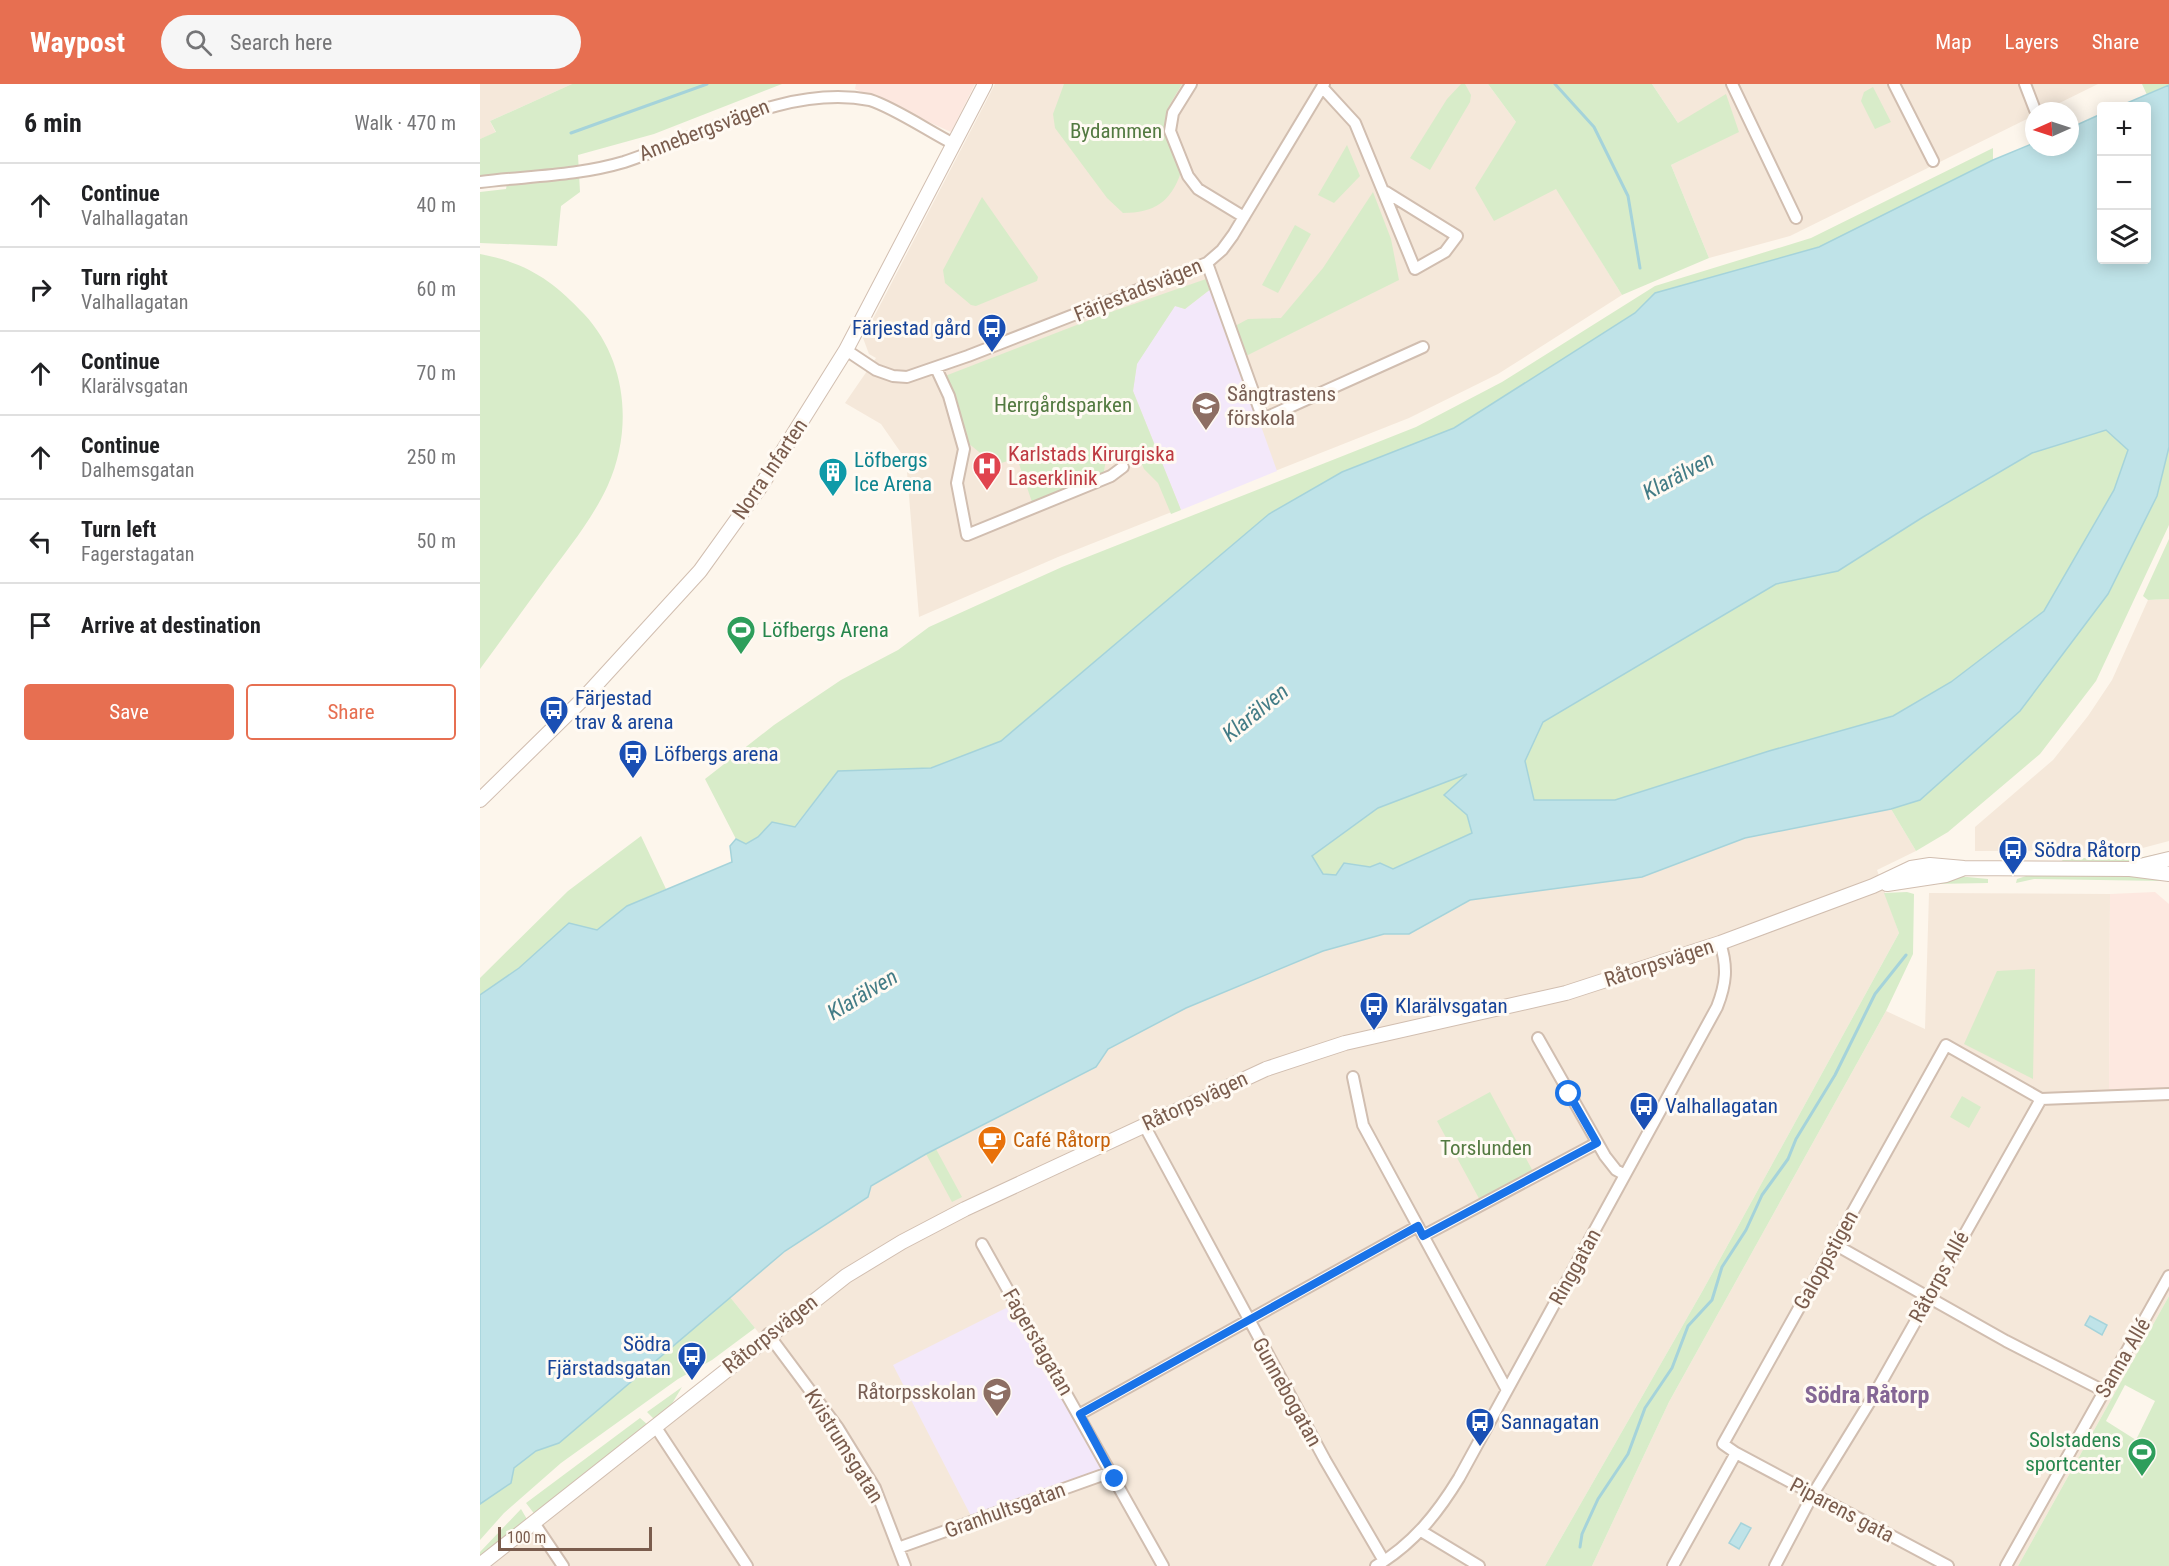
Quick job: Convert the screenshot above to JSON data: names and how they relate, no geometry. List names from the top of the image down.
{
  "streets": {
    "street": [
      "Annebergsvägen",
      "Färjestadsvägen",
      "Norra Infarten",
      "Råtorpsvägen",
      "Galoppstigen",
      "Ringgatan",
      "Råtorps Allé",
      "Fagerstagatan",
      "Sanna Allé",
      "Gunnebogatan",
      "Kvistrumsgatan",
      "Granhultsgatan",
      "Piparens gata"
    ]
  },
  "crossings": [
    ["Annebergsvägen", "Norra Infarten"],
    ["Färjestadsvägen", "Norra Infarten"],
    ["Råtorpsvägen", "Ringgatan"],
    ["Råtorpsvägen", "Gunnebogatan"],
    ["Råtorpsvägen", "Kvistrumsgatan"],
    ["Galoppstigen", "Råtorps Allé"],
    ["Galoppstigen", "Piparens gata"],
    ["Ringgatan", "Gunnebogatan"],
    ["Råtorps Allé", "Piparens gata"],
    ["Fagerstagatan", "Granhultsgatan"],
    ["Kvistrumsgatan", "Granhultsgatan"]
  ],
  "districts": ["Södra Råtorp"],
  "water": ["Klarälven"],
  "parks": ["Bydammen", "Herrgårdsparken", "Torslunden"],
  "places": {
    "bus stop": [
      "Färjestad gård",
      "Färjestad trav & arena",
      "Löfbergs arena",
      "Södra Råtorp",
      "Klarälvsgatan",
      "Valhallagatan",
      "Södra Fjärstadsgatan",
      "Sannagatan"
    ],
    "school or university": ["Sångtrastens förskola", "Råtorpsskolan"],
    "hospital": ["Karlstads Kirurgiska Laserklinik"],
    "building": ["Löfbergs Ice Arena"],
    "sports": ["Löfbergs Arena", "Solstadens sportcenter"],
    "cafe": ["Café Råtorp"]
  },
  "scale_bar": "100 m",
  "north": "left",
  "page": {
    "header": "Waypost",
    "search": "Search here",
    "nav": ["Map", "Layers", "Share"],
    "heading": ["6 min", "Walk · 470 m"],
    "map_buttons": ["+", "−"],
    "list": [
      ["Continue", "Valhallagatan", "40 m"],
      ["Turn right", "Valhallagatan", "60 m"],
      ["Continue", "Klarälvsgatan", "70 m"],
      ["Continue", "Dalhemsgatan", "250 m"],
      ["Turn left", "Fagerstagatan", "50 m"],
      "Arrive at destination"
    ],
    "buttons": ["Save", "Share"],
    "scale": "100 m"
  }
}
